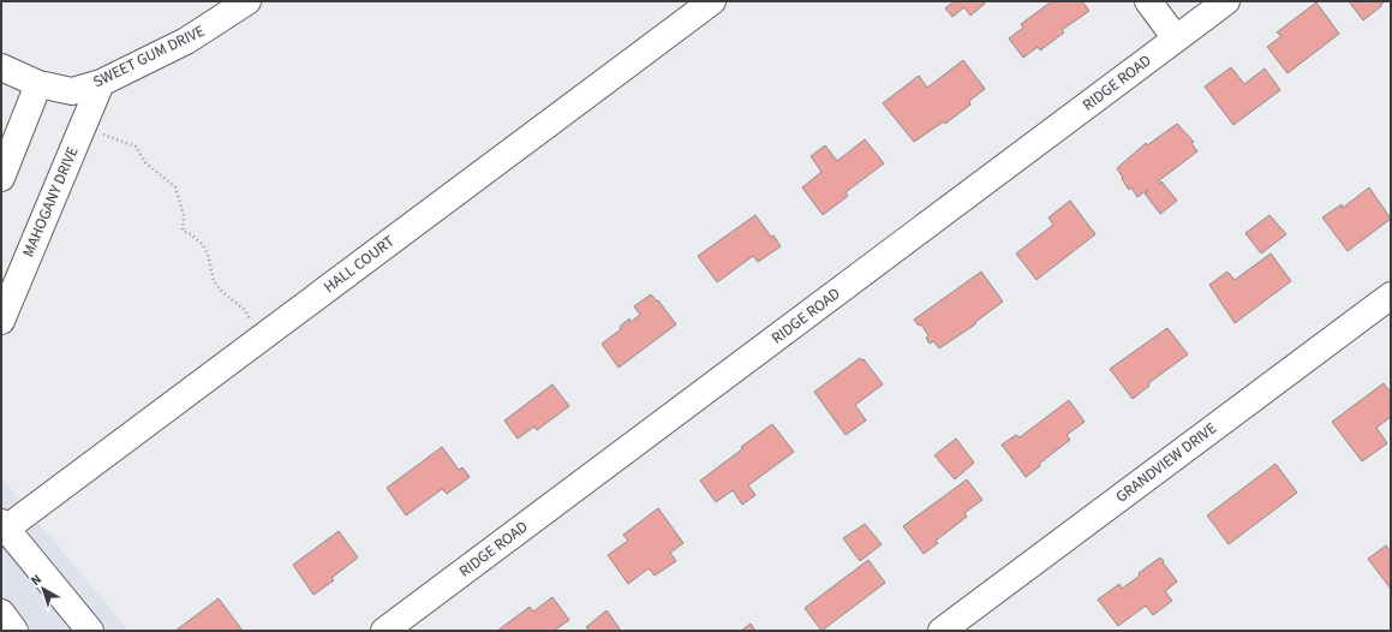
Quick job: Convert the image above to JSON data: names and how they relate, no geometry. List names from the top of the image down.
{
  "streets": {
    "street": [
      "SWEET GUM DRIVE",
      "RIDGE ROAD",
      "MAHOGANY DRIVE",
      "HALL COURT",
      "GRANDVIEW DRIVE"
    ]
  },
  "crossings": [
    ["SWEET GUM DRIVE", "MAHOGANY DRIVE"]
  ],
  "north": "top left"
}
